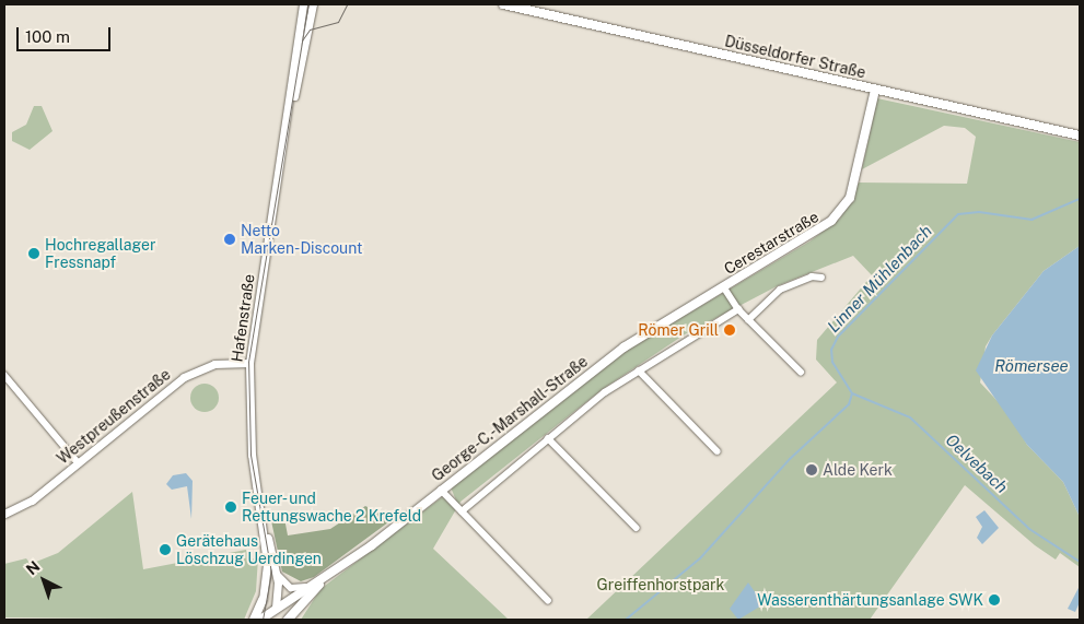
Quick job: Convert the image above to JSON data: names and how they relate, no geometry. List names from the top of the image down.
{
  "streets": {
    "main road": [
      "Düsseldorfer Straße",
      "Cerestarstraße",
      "Hafenstraße",
      "George-C.-Marshall-Straße"
    ],
    "street": ["Westpreußenstraße"]
  },
  "crossings": [
    ["Düsseldorfer Straße", "Cerestarstraße"],
    ["Cerestarstraße", "George-C.-Marshall-Straße"],
    ["Hafenstraße", "Westpreußenstraße"],
    ["Hafenstraße", "George-C.-Marshall-Straße"]
  ],
  "water": ["Linner Mühlenbach", "Römersee", "Oelvebach"],
  "parks": ["Greiffenhorstpark"],
  "places": [
    "Netto Marken-Discount",
    "Hochregallager Fressnapf",
    "Römer Grill",
    "Alde Kerk",
    "Feuer- und Rettungswache 2 Krefeld",
    "Gerätehaus Löschzug Uerdingen",
    "Wasserenthärtungsanlage SWK"
  ],
  "scale_bar": "100 m",
  "north": "top left"
}
